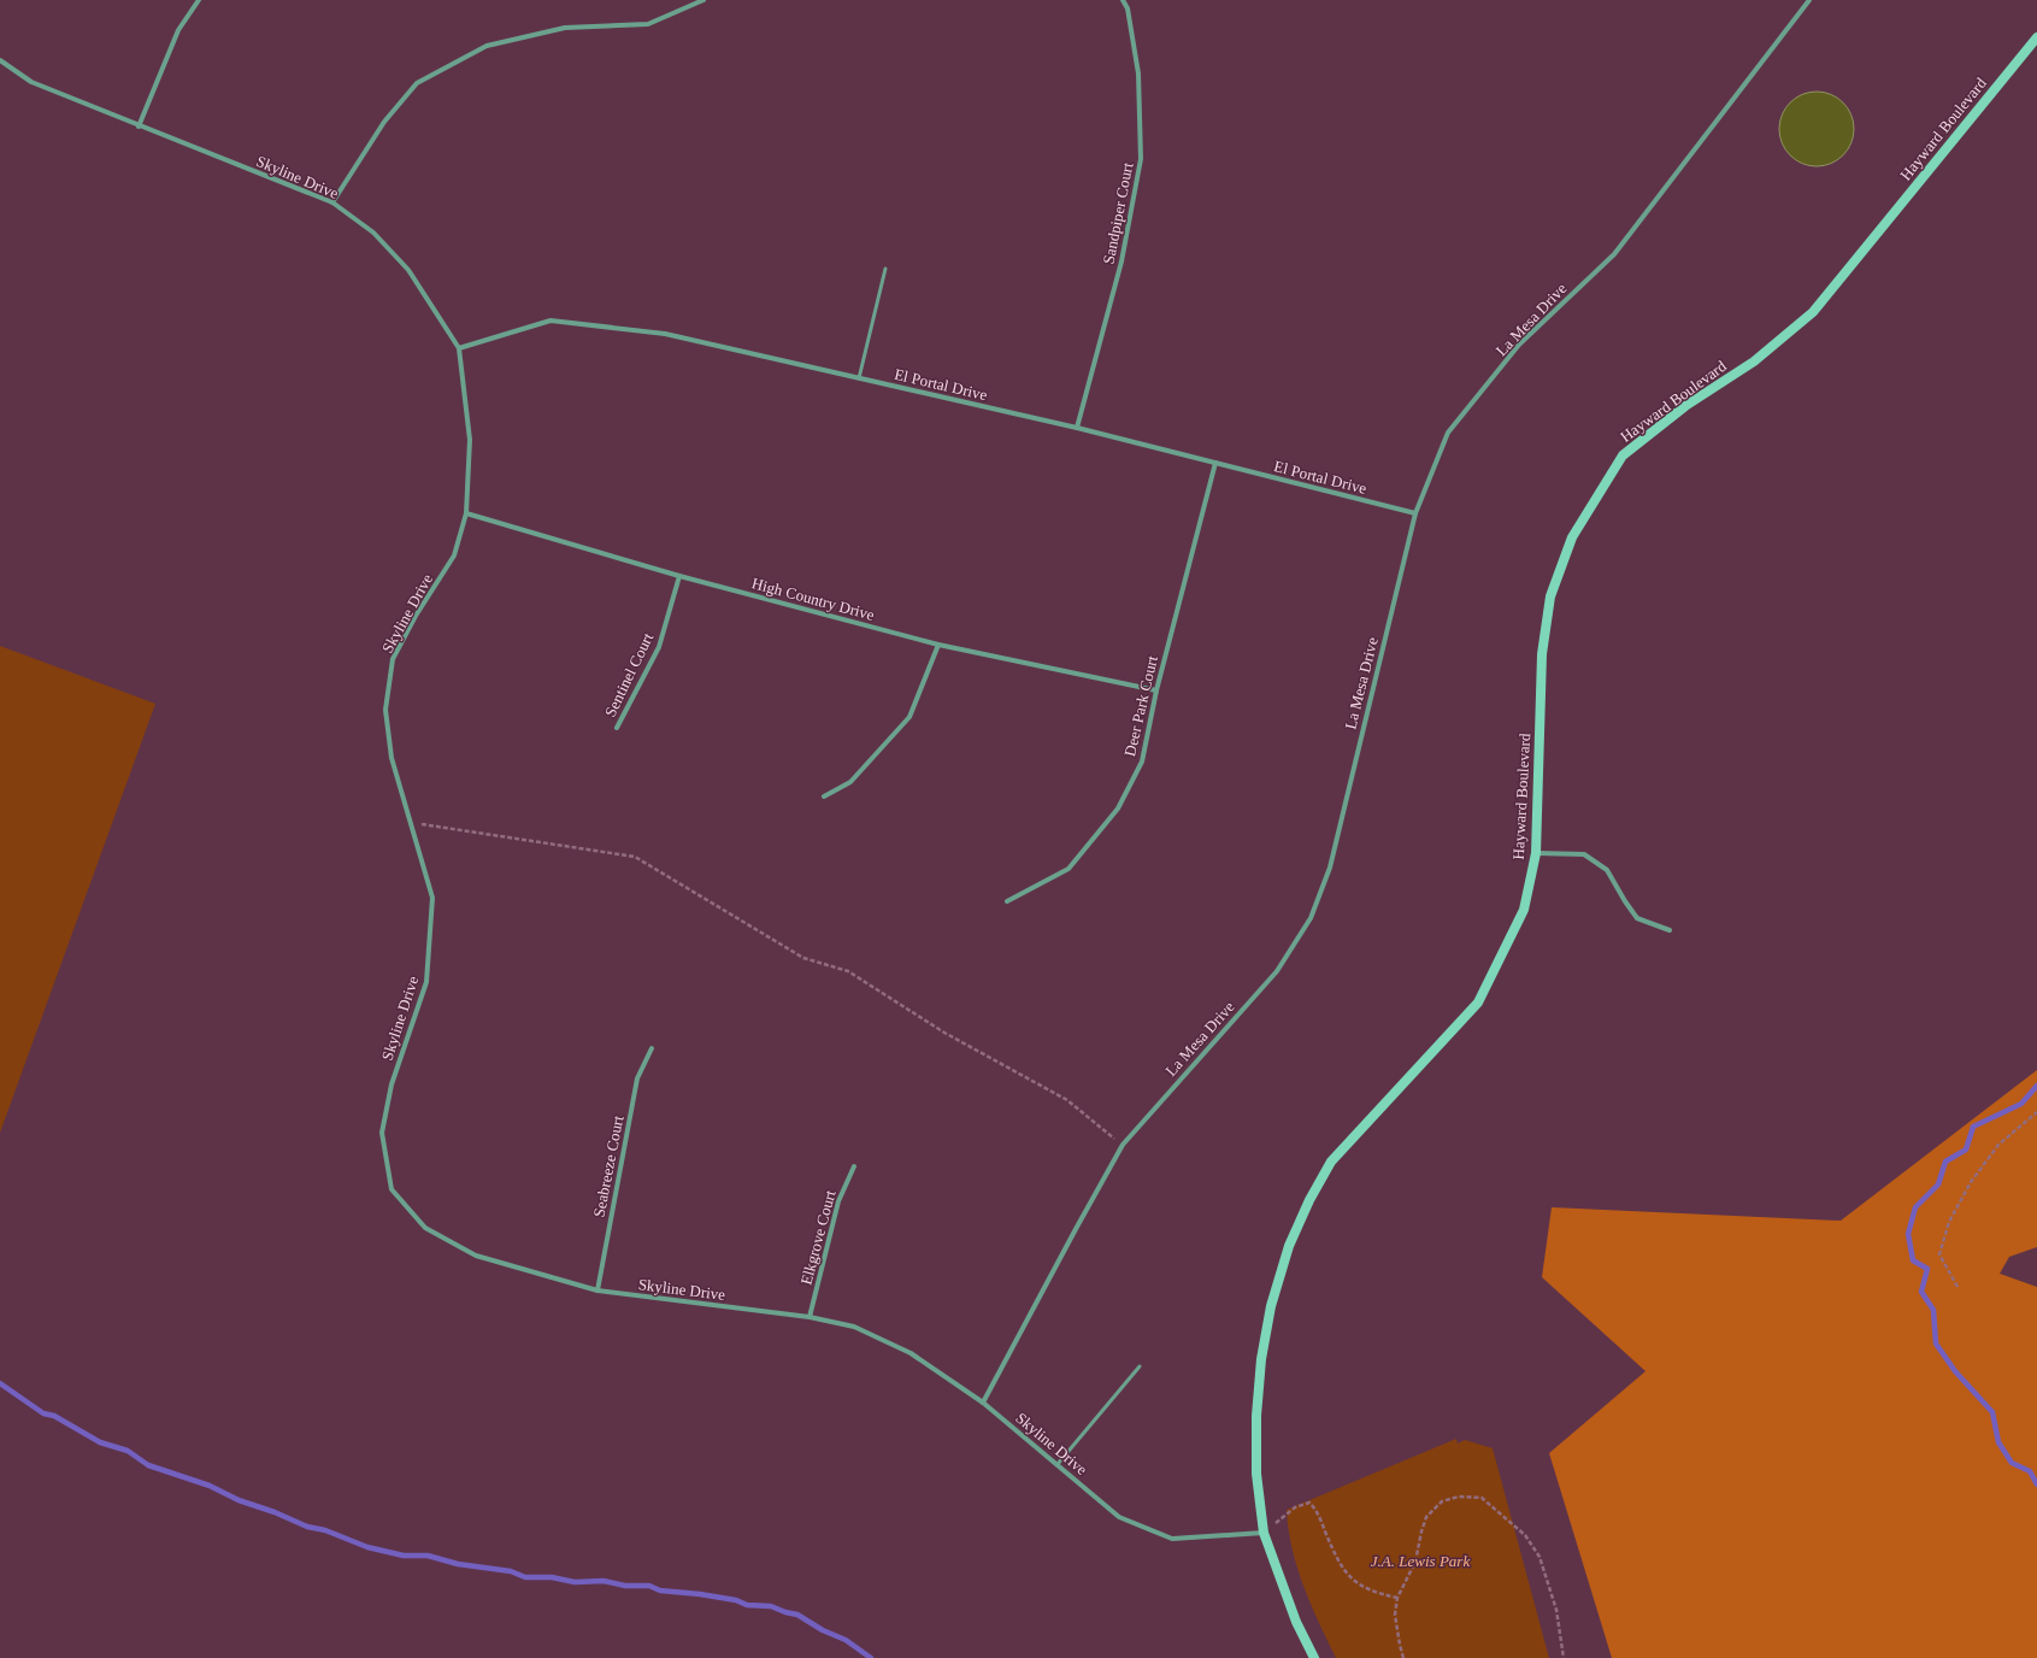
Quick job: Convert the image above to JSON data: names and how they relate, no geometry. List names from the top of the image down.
{
  "streets": {
    "main road": ["Hayward Boulevard"],
    "street": [
      "Skyline Drive",
      "Sandpiper Court",
      "La Mesa Drive",
      "El Portal Drive",
      "High Country Drive",
      "Sentinel Court",
      "Deer Park Court",
      "Seabreeze Court",
      "Elkgrove Court"
    ]
  },
  "crossings": [
    ["Hayward Boulevard", "Skyline Drive"],
    ["Skyline Drive", "La Mesa Drive"],
    ["Skyline Drive", "El Portal Drive"],
    ["Skyline Drive", "High Country Drive"],
    ["Skyline Drive", "Seabreeze Court"],
    ["Skyline Drive", "Elkgrove Court"],
    ["Sandpiper Court", "El Portal Drive"],
    ["La Mesa Drive", "El Portal Drive"],
    ["El Portal Drive", "Deer Park Court"],
    ["High Country Drive", "Sentinel Court"],
    ["High Country Drive", "Deer Park Court"]
  ],
  "parks": ["J.A. Lewis Park"]
}
